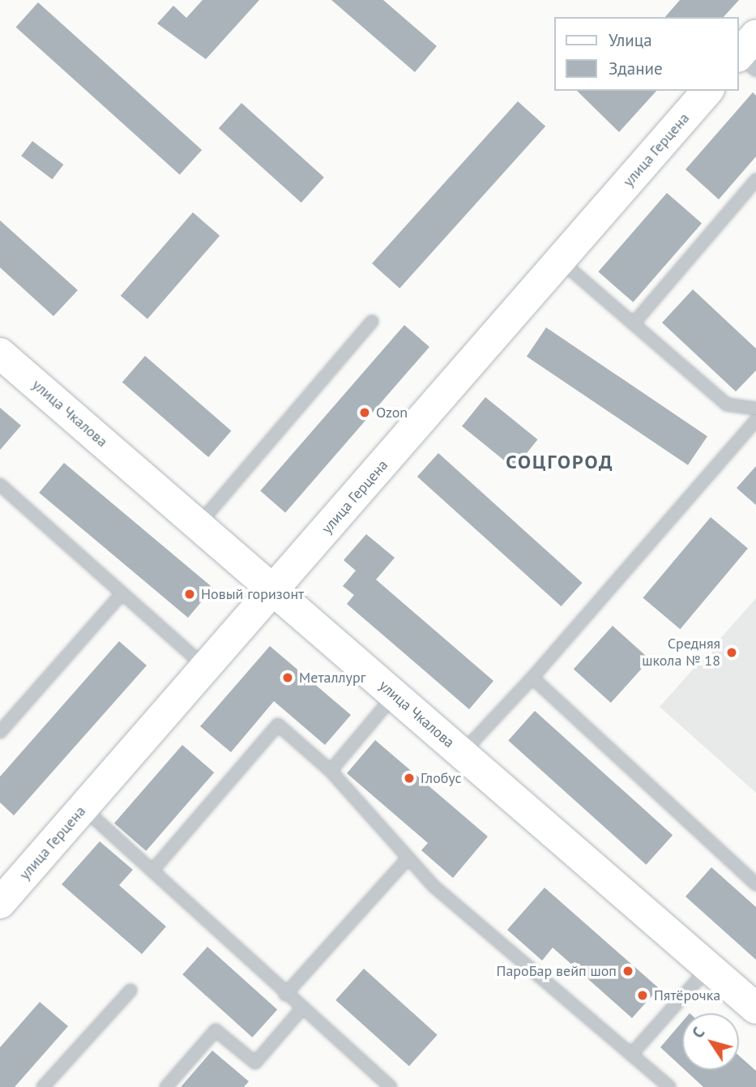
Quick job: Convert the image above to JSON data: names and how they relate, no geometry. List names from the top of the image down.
{
  "streets": {
    "street": ["улица Герцена", "улица Чкалова"]
  },
  "crossings": [
    ["улица Герцена", "улица Чкалова"]
  ],
  "districts": ["СОЦГОРОД"],
  "places": [
    "Ozon",
    "Новый горизонт",
    "Средняя школа № 18",
    "Металлург",
    "Глобус",
    "ПароБар вейп шоп",
    "Пятёрочка"
  ],
  "legend": ["Улица", "Здание"],
  "north": "top left"
}
